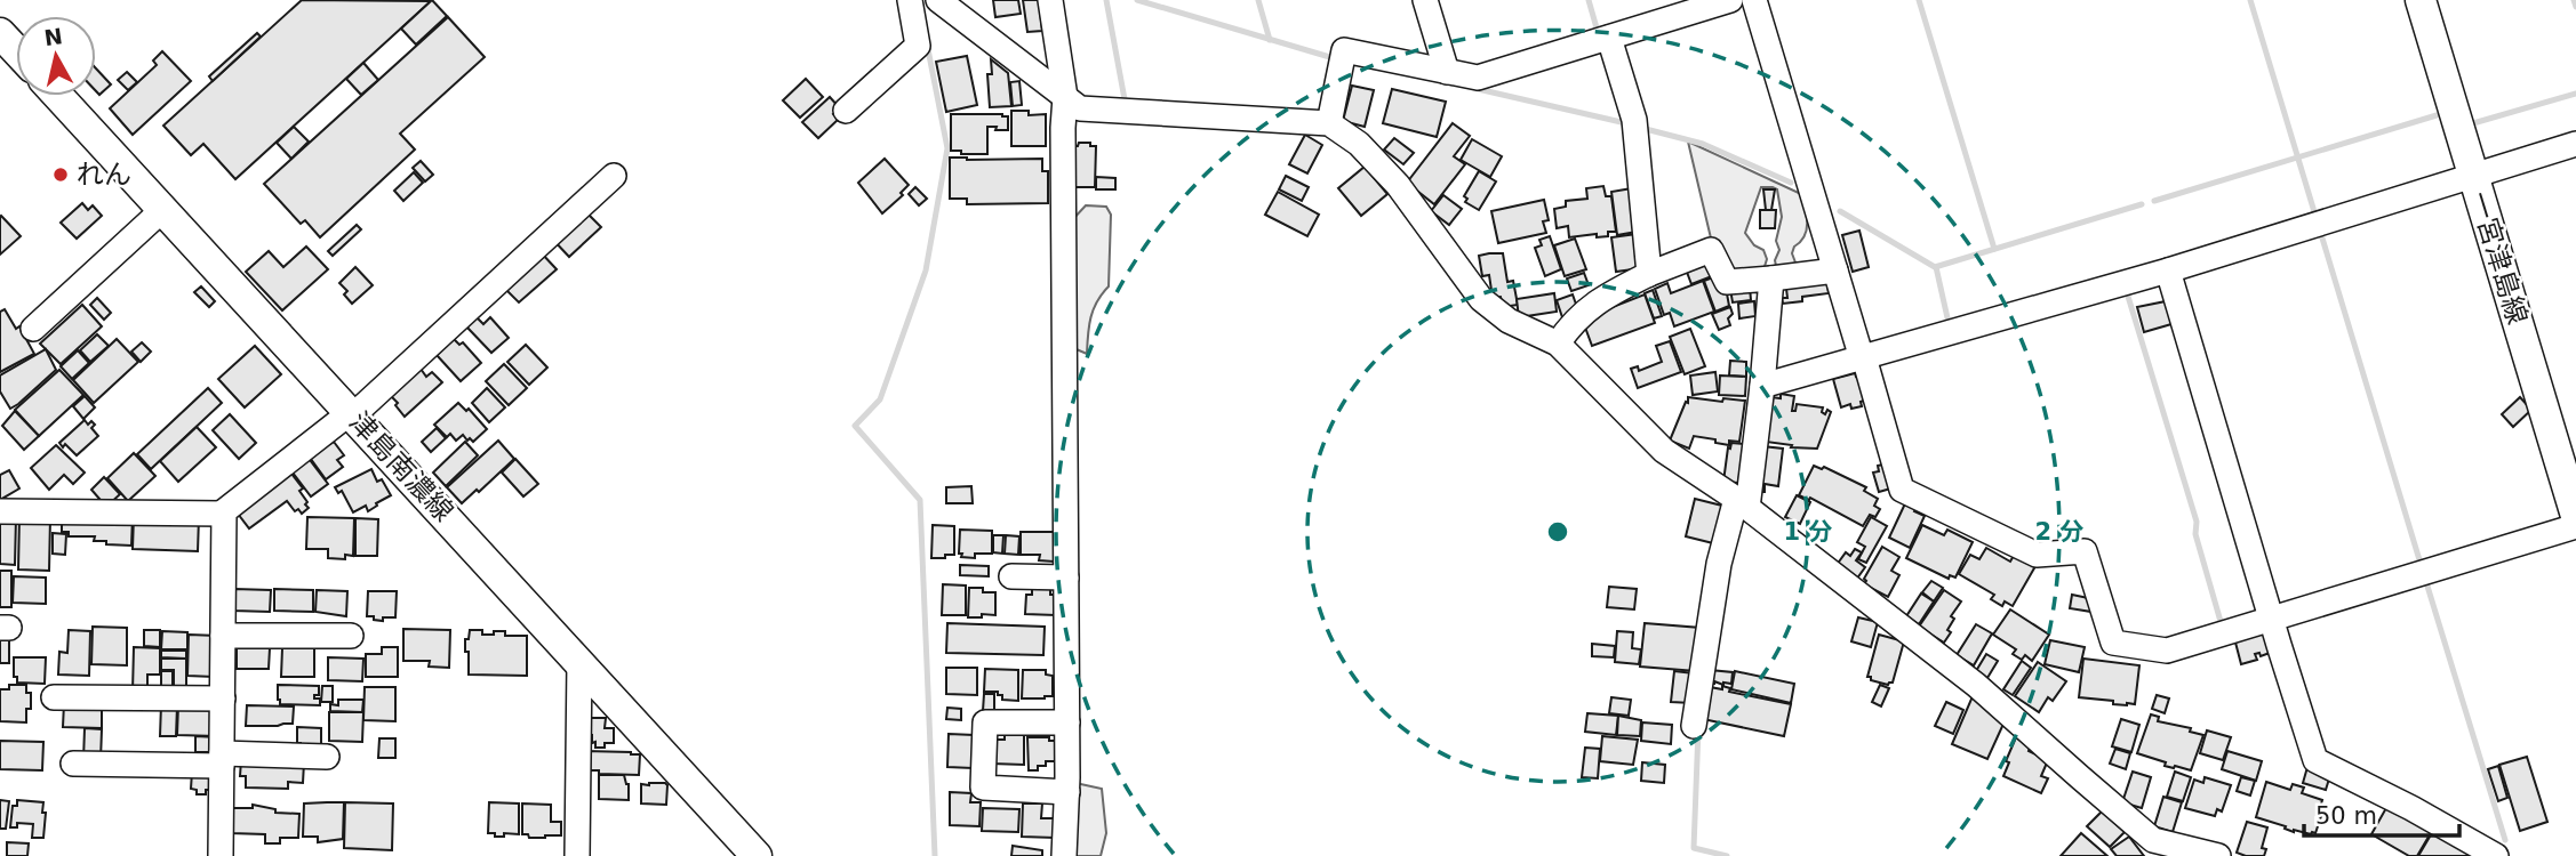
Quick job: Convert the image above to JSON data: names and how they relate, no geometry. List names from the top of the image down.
{
  "streets": {
    "main road": ["一宮津島線", "津島南濃線"]
  },
  "places": ["れん"],
  "scale_bar": "50 m",
  "north": "top",
  "rings": ["1 分", "2 分"]
}
